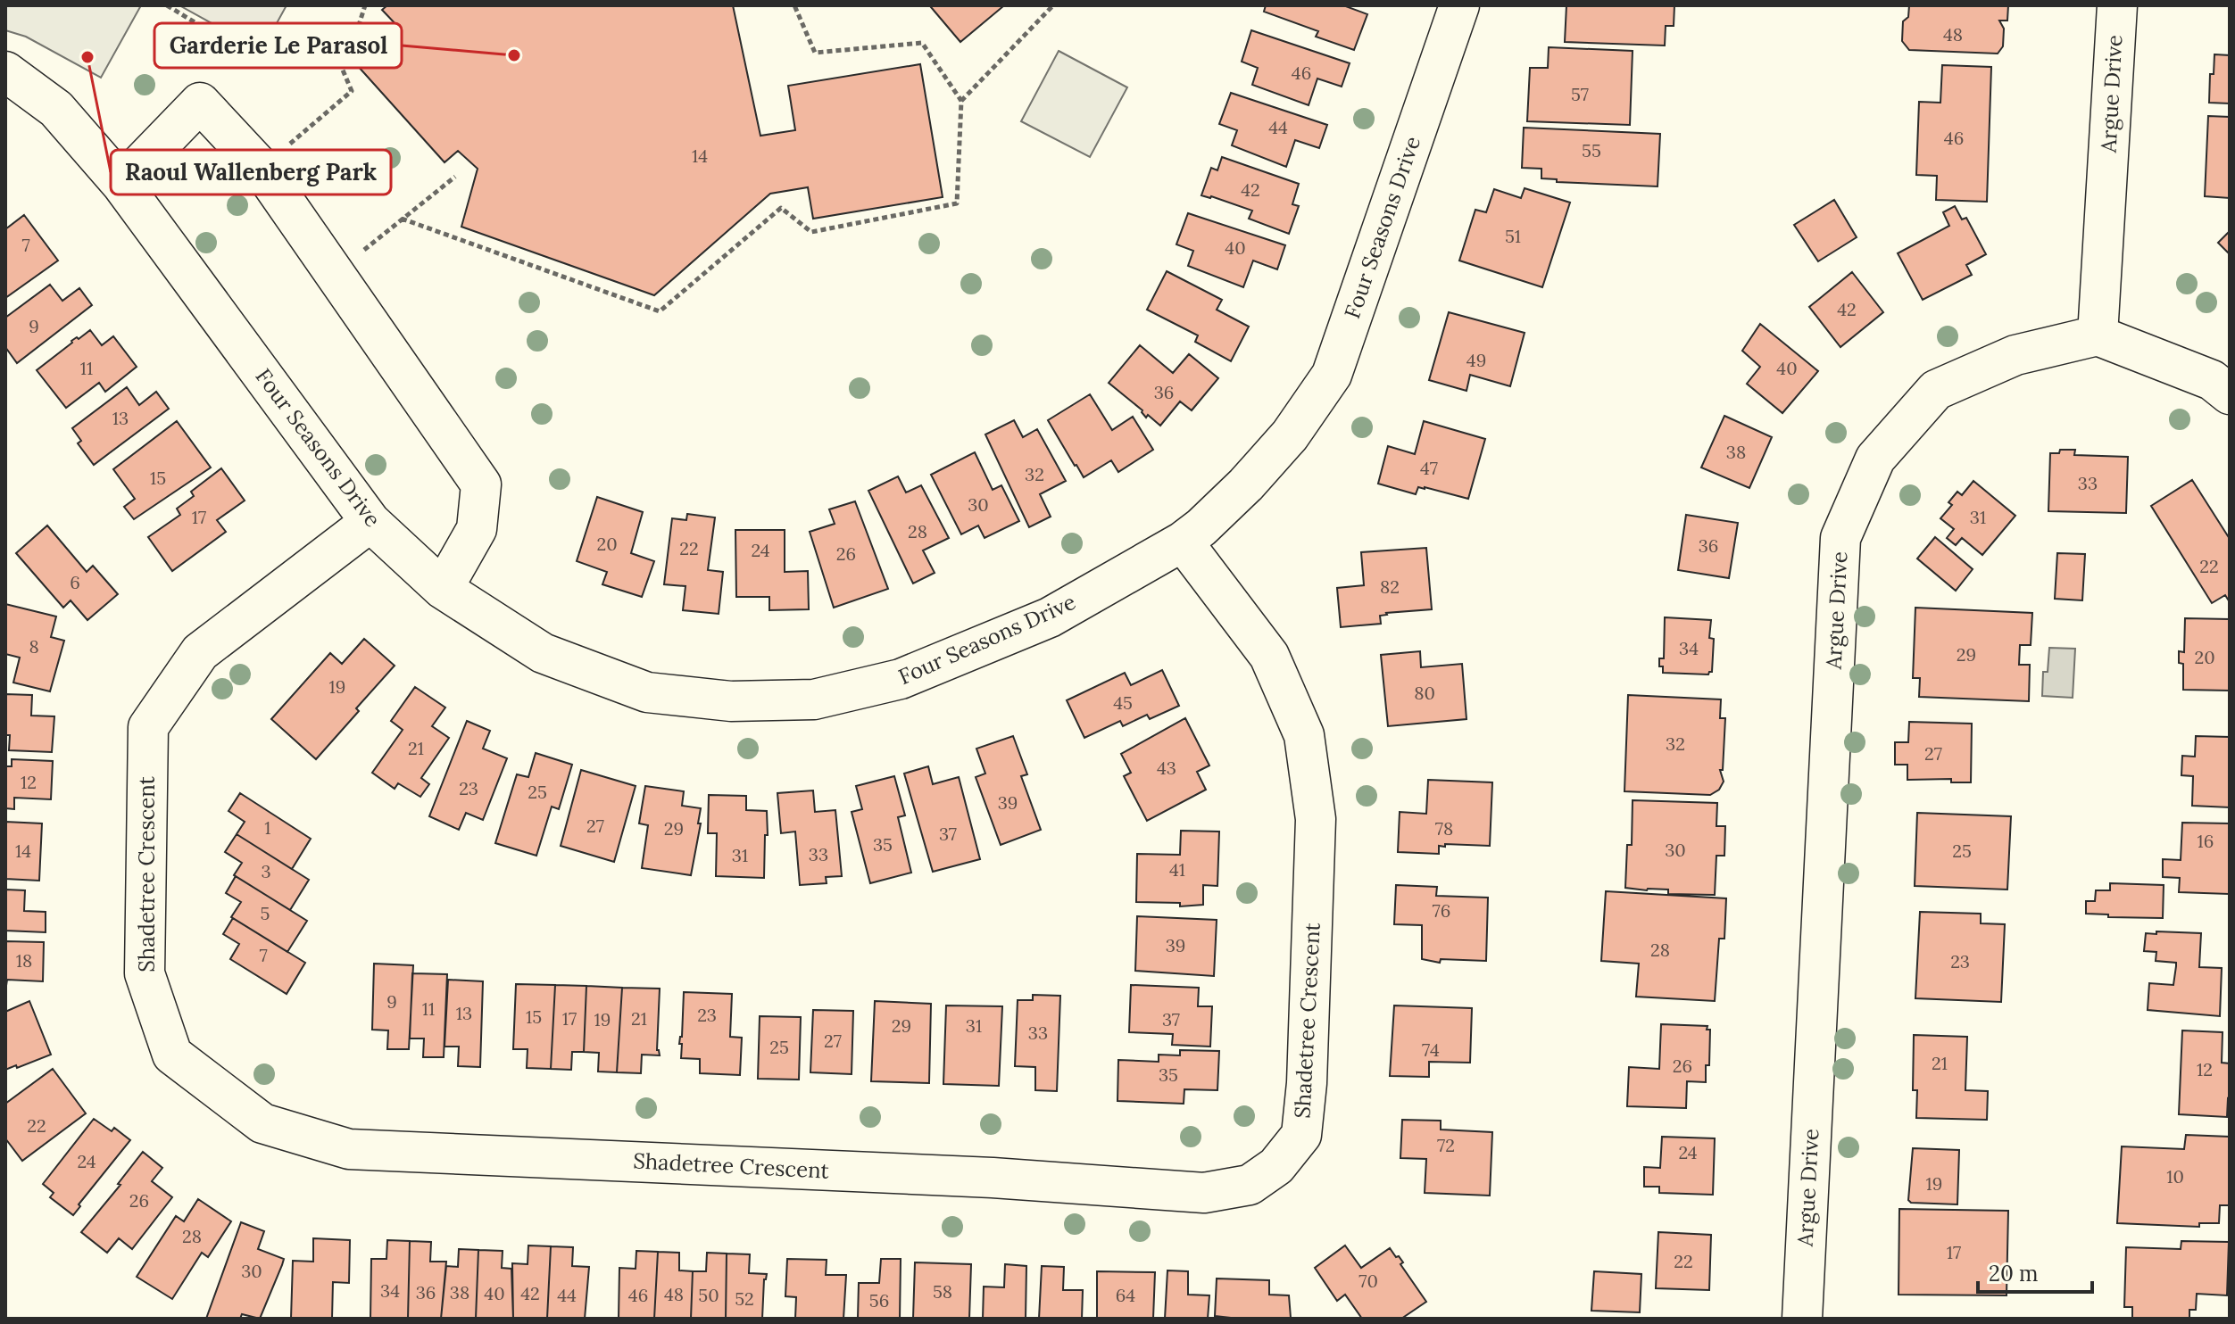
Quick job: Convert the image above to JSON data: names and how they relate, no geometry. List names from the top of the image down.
{
  "streets": {
    "street": ["Argue Drive", "Four Seasons Drive", "Shadetree Crescent"]
  },
  "crossings": [
    ["Four Seasons Drive", "Shadetree Crescent"]
  ],
  "places": ["Garderie Le Parasol", "Raoul Wallenberg Park"],
  "house_numbers": [
    "48",
    "46",
    "57",
    "44",
    "46",
    "55",
    "14",
    "42",
    "51",
    "7",
    "40",
    "42",
    "9",
    "49",
    "11",
    "40",
    "36",
    "13",
    "38",
    "47",
    "32",
    "15",
    "33",
    "30",
    "17",
    "31",
    "28",
    "20",
    "36",
    "22",
    "24",
    "26",
    "22",
    "6",
    "82",
    "8",
    "34",
    "29",
    "20",
    "19",
    "80",
    "45",
    "32",
    "21",
    "27",
    "43",
    "12",
    "23",
    "25",
    "39",
    "27",
    "1",
    "29",
    "78",
    "37",
    "16",
    "35",
    "30",
    "14",
    "25",
    "33",
    "31",
    "41",
    "3",
    "76",
    "5",
    "39",
    "28",
    "7",
    "18",
    "23",
    "9",
    "11",
    "13",
    "23",
    "15",
    "17",
    "21",
    "19",
    "37",
    "29",
    "31",
    "33",
    "27",
    "25",
    "74",
    "21",
    "26",
    "12",
    "35",
    "22",
    "72",
    "24",
    "24",
    "10",
    "19",
    "26",
    "28",
    "17",
    "22",
    "30",
    "70",
    "34",
    "58",
    "36",
    "38",
    "40",
    "42",
    "48",
    "44",
    "46",
    "50",
    "64",
    "52",
    "56"
  ],
  "scale_bar": "20 m"
}
